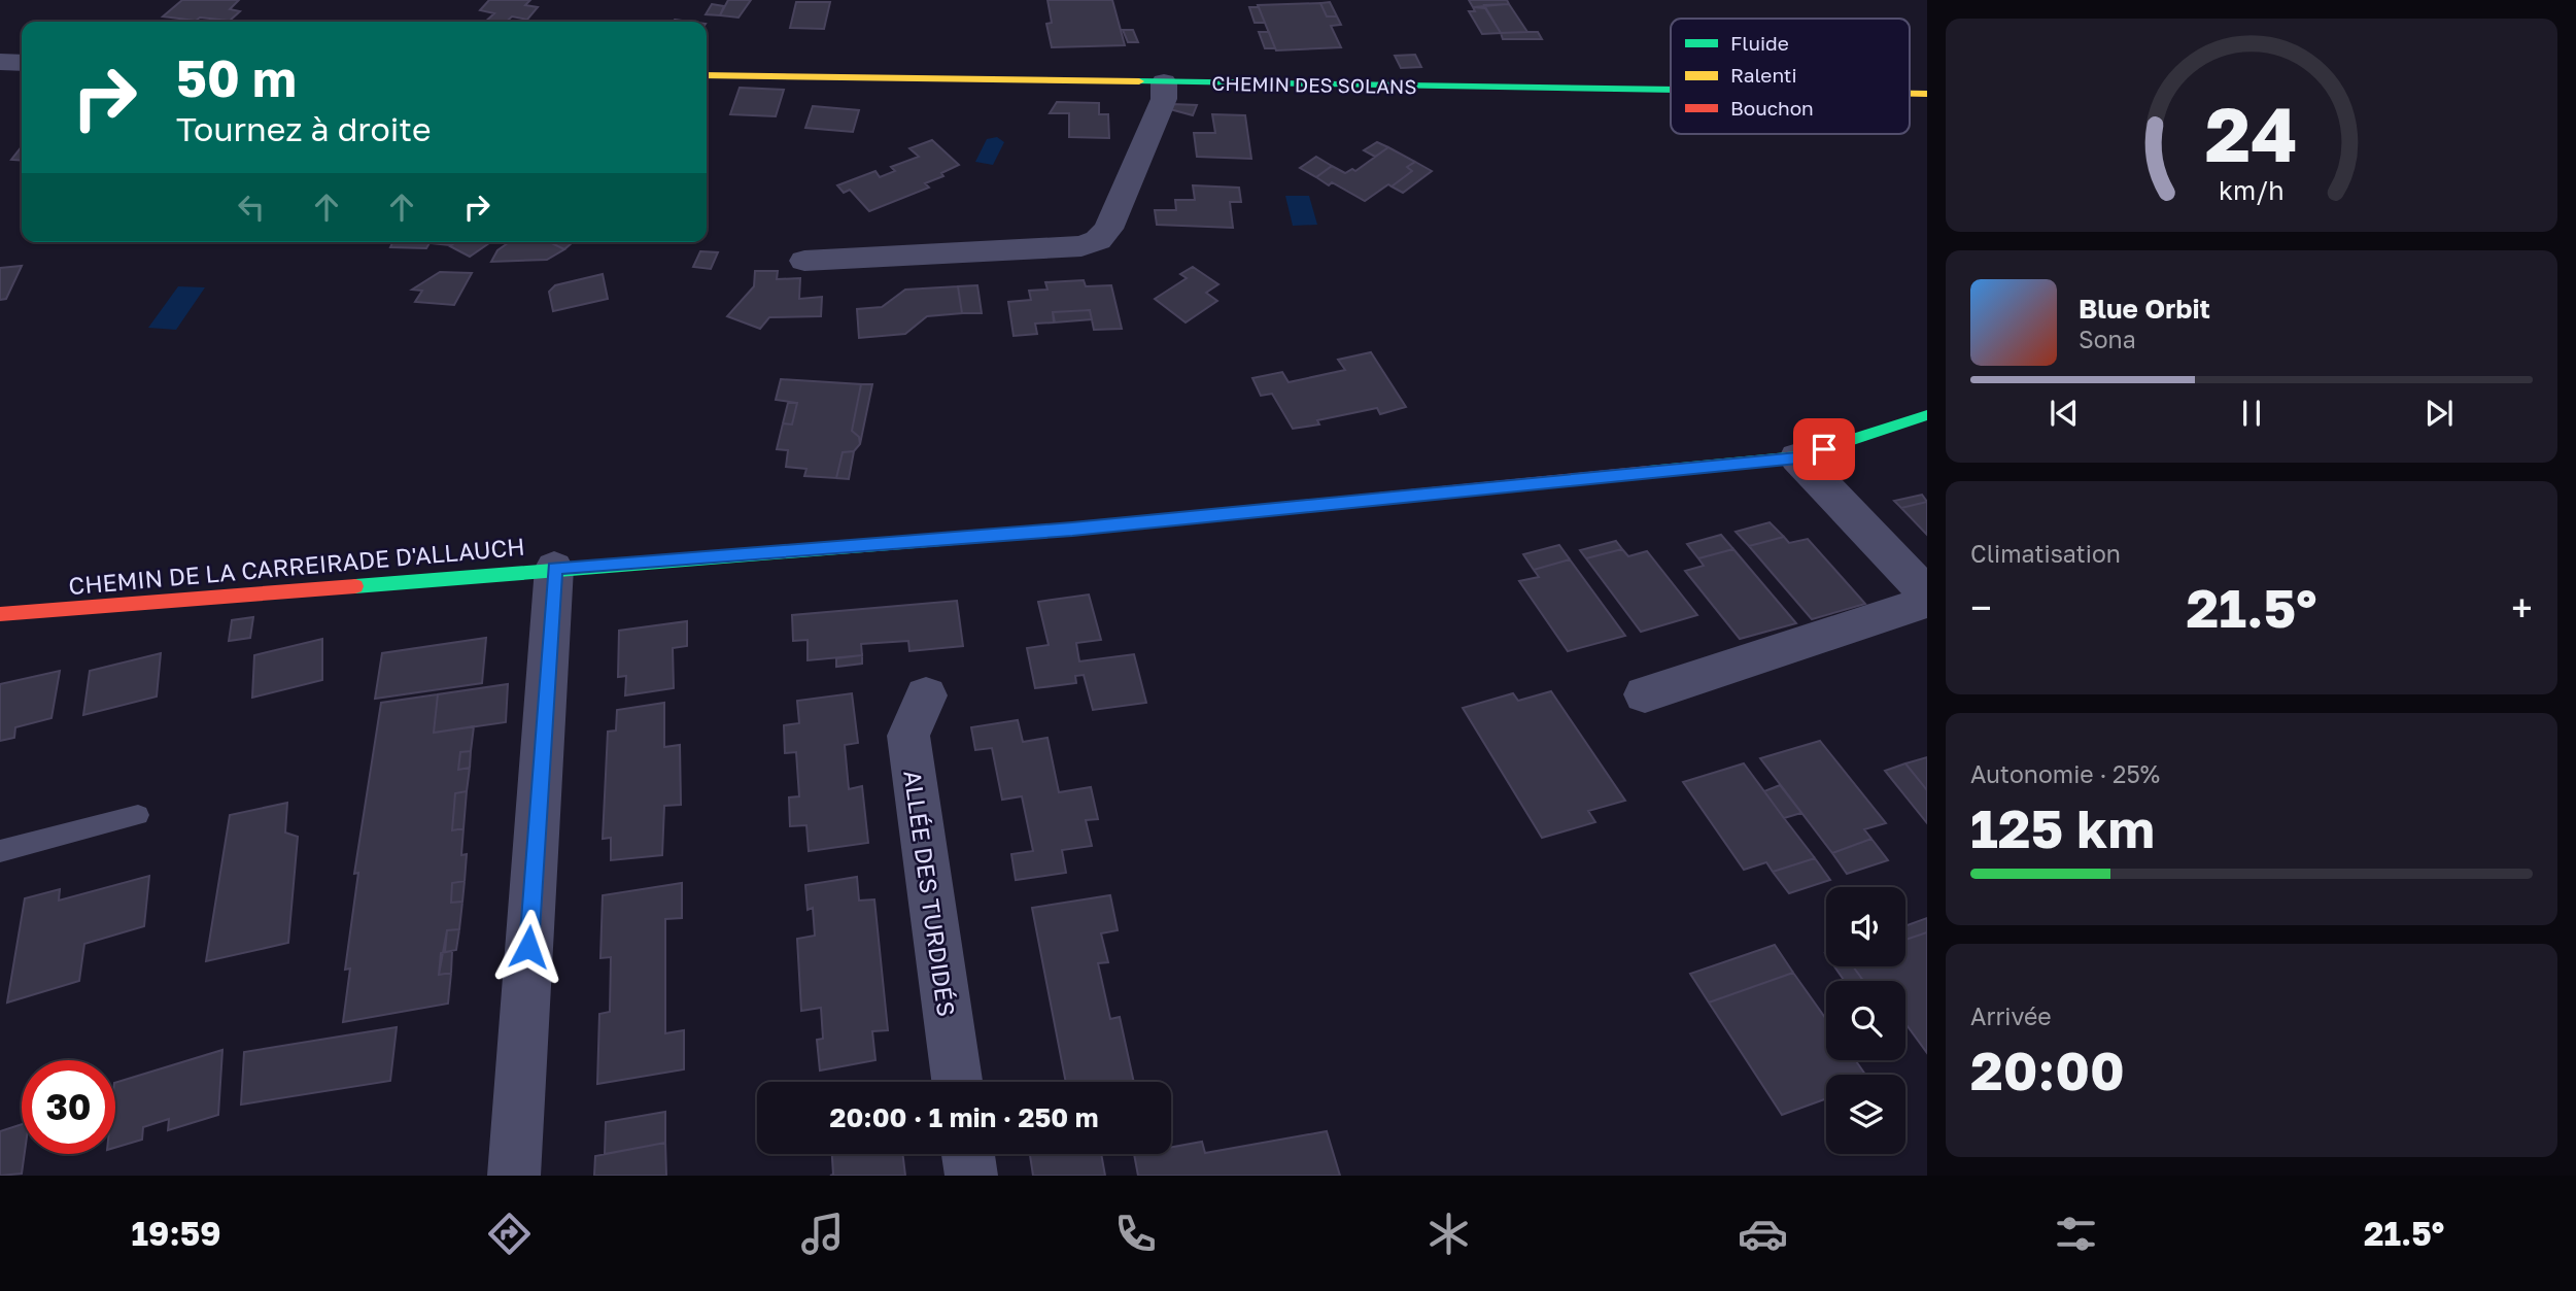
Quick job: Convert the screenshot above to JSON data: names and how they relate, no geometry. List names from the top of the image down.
{
  "streets": {
    "street": ["CHEMIN DES SOLANS", "CHEMIN DE LA CARREIRADE D'ALLAUCH", "ALLÉE DES TURDIDÉS"]
  },
  "legend": ["Fluide", "Ralenti", "Bouchon"],
  "page": {
    "turn": ["50 m", "Tournez à droite"],
    "song": ["Blue Orbit", "Sona"],
    "tile": [
      "Climatisation",
      ["Autonomie · 25%", "125 km"],
      ["Arrivée", "20:00"]
    ],
    "heat": ["−", "21.5°", "+"],
    "limit": "30",
    "trip": "20:00 · 1 min · 250 m",
    "tabs": ["19:59", "21.5°"],
    "gauge": ["24", "km/h"]
  }
}
